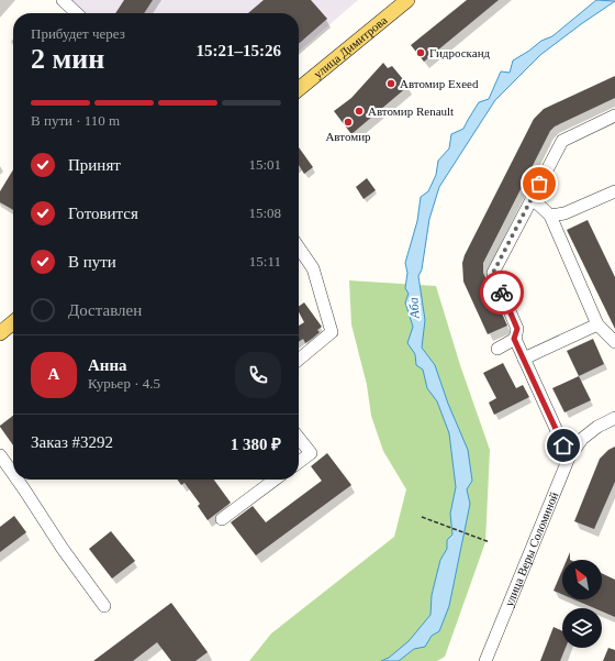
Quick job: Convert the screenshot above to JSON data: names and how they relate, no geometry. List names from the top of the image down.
{
  "streets": {
    "main road": ["улица Димитрова"],
    "street": ["улица Веры Соломиной"]
  },
  "water": ["Аба"],
  "places": [
    "Гидросканд",
    "Автомир Exeed",
    "Автомир Renault",
    "Автомир"
  ],
  "north": "top left",
  "page": {
    "heading": ["2 мин", "Прибудет через", "15:21–15:26"],
    "panel": [
      "Анна",
      "Курьер · 4.5",
      "Заказ #3292",
      "1 380 ₽"
    ],
    "bar": "В пути · 110 m",
    "list": [
      ["Принят", "15:01"],
      ["Готовится", "15:08"],
      ["В пути", "15:11"],
      "Доставлен"
    ],
    "round": "А"
  }
}
